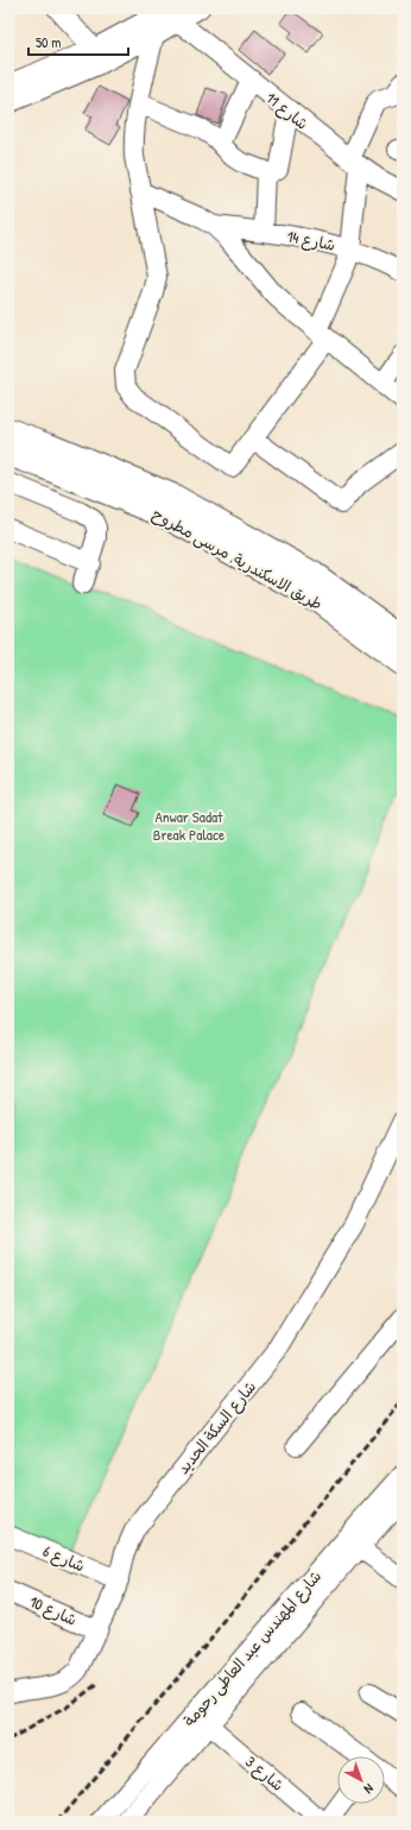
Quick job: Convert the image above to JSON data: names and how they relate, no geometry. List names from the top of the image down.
{
  "streets": {
    "main road": ["طريق الاسكندرية, مرسى مطروح"],
    "street": [
      "شارع 11",
      "شارع 14",
      "شارع السكة الحديد",
      "شارع 6",
      "شارع 10",
      "شارع المهندس عبد العاطى رحومة",
      "شارع 3"
    ]
  },
  "crossings": [
    ["شارع السكة الحديد", "شارع 6"],
    ["شارع السكة الحديد", "شارع 10"],
    ["شارع المهندس عبد العاطى رحومة", "شارع 3"]
  ],
  "parks": ["Anwar Sadat Break Palace"],
  "scale_bar": "50 m",
  "north": "bottom right"
}
